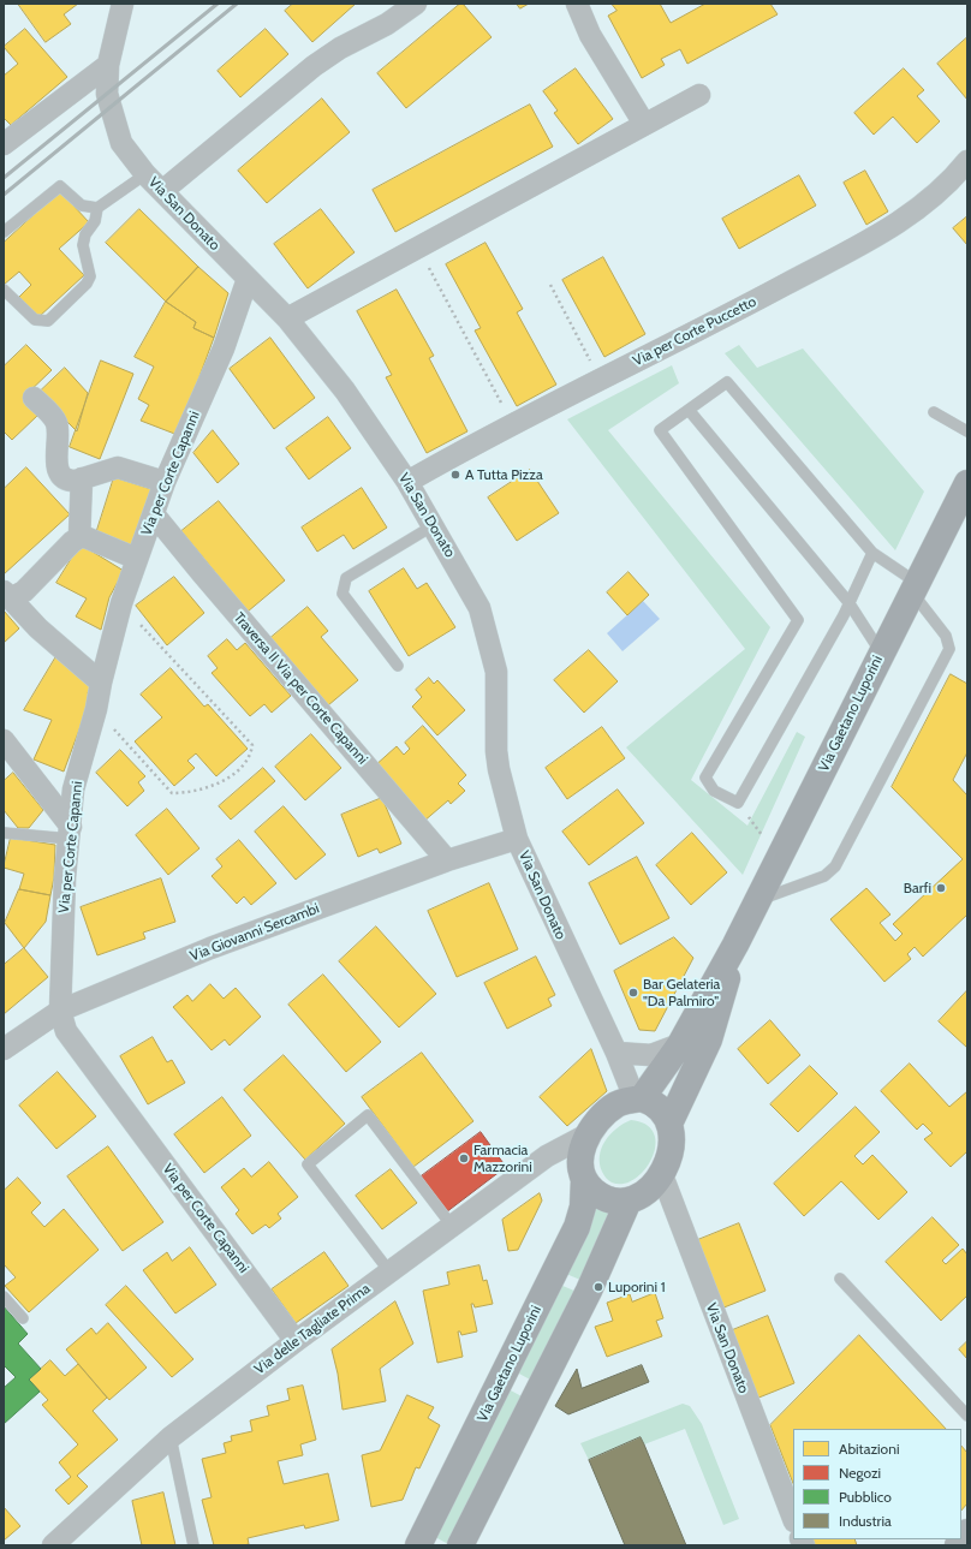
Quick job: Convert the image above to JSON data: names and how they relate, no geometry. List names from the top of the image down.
{
  "streets": {
    "main road": ["Via Gaetano Luporini"],
    "street": [
      "Via San Donato",
      "Via per Corte Puccetto",
      "Via per Corte Capanni",
      "Traversa II Via per Corte Capanni",
      "Via Giovanni Sercambi",
      "Via delle Tagliate Prima"
    ]
  },
  "crossings": [
    ["Via San Donato", "Via per Corte Puccetto"],
    ["Via San Donato", "Via per Corte Capanni"],
    ["Via San Donato", "Via Gaetano Luporini"],
    ["Via San Donato", "Via Giovanni Sercambi"],
    ["Via San Donato", "Via delle Tagliate Prima"],
    ["Via per Corte Capanni", "Traversa II Via per Corte Capanni"],
    ["Via per Corte Capanni", "Via Giovanni Sercambi"],
    ["Via per Corte Capanni", "Via delle Tagliate Prima"],
    ["Traversa II Via per Corte Capanni", "Via Giovanni Sercambi"],
    ["Via Gaetano Luporini", "Via delle Tagliate Prima"]
  ],
  "places": [
    "A Tutta Pizza",
    "Barfi",
    "Bar Gelateria \"Da Palmiro\"",
    "Farmacia Mazzorini",
    "Luporini 1"
  ],
  "legend": [
    "Abitazioni",
    "Negozi",
    "Pubblico",
    "Industria"
  ]
}
